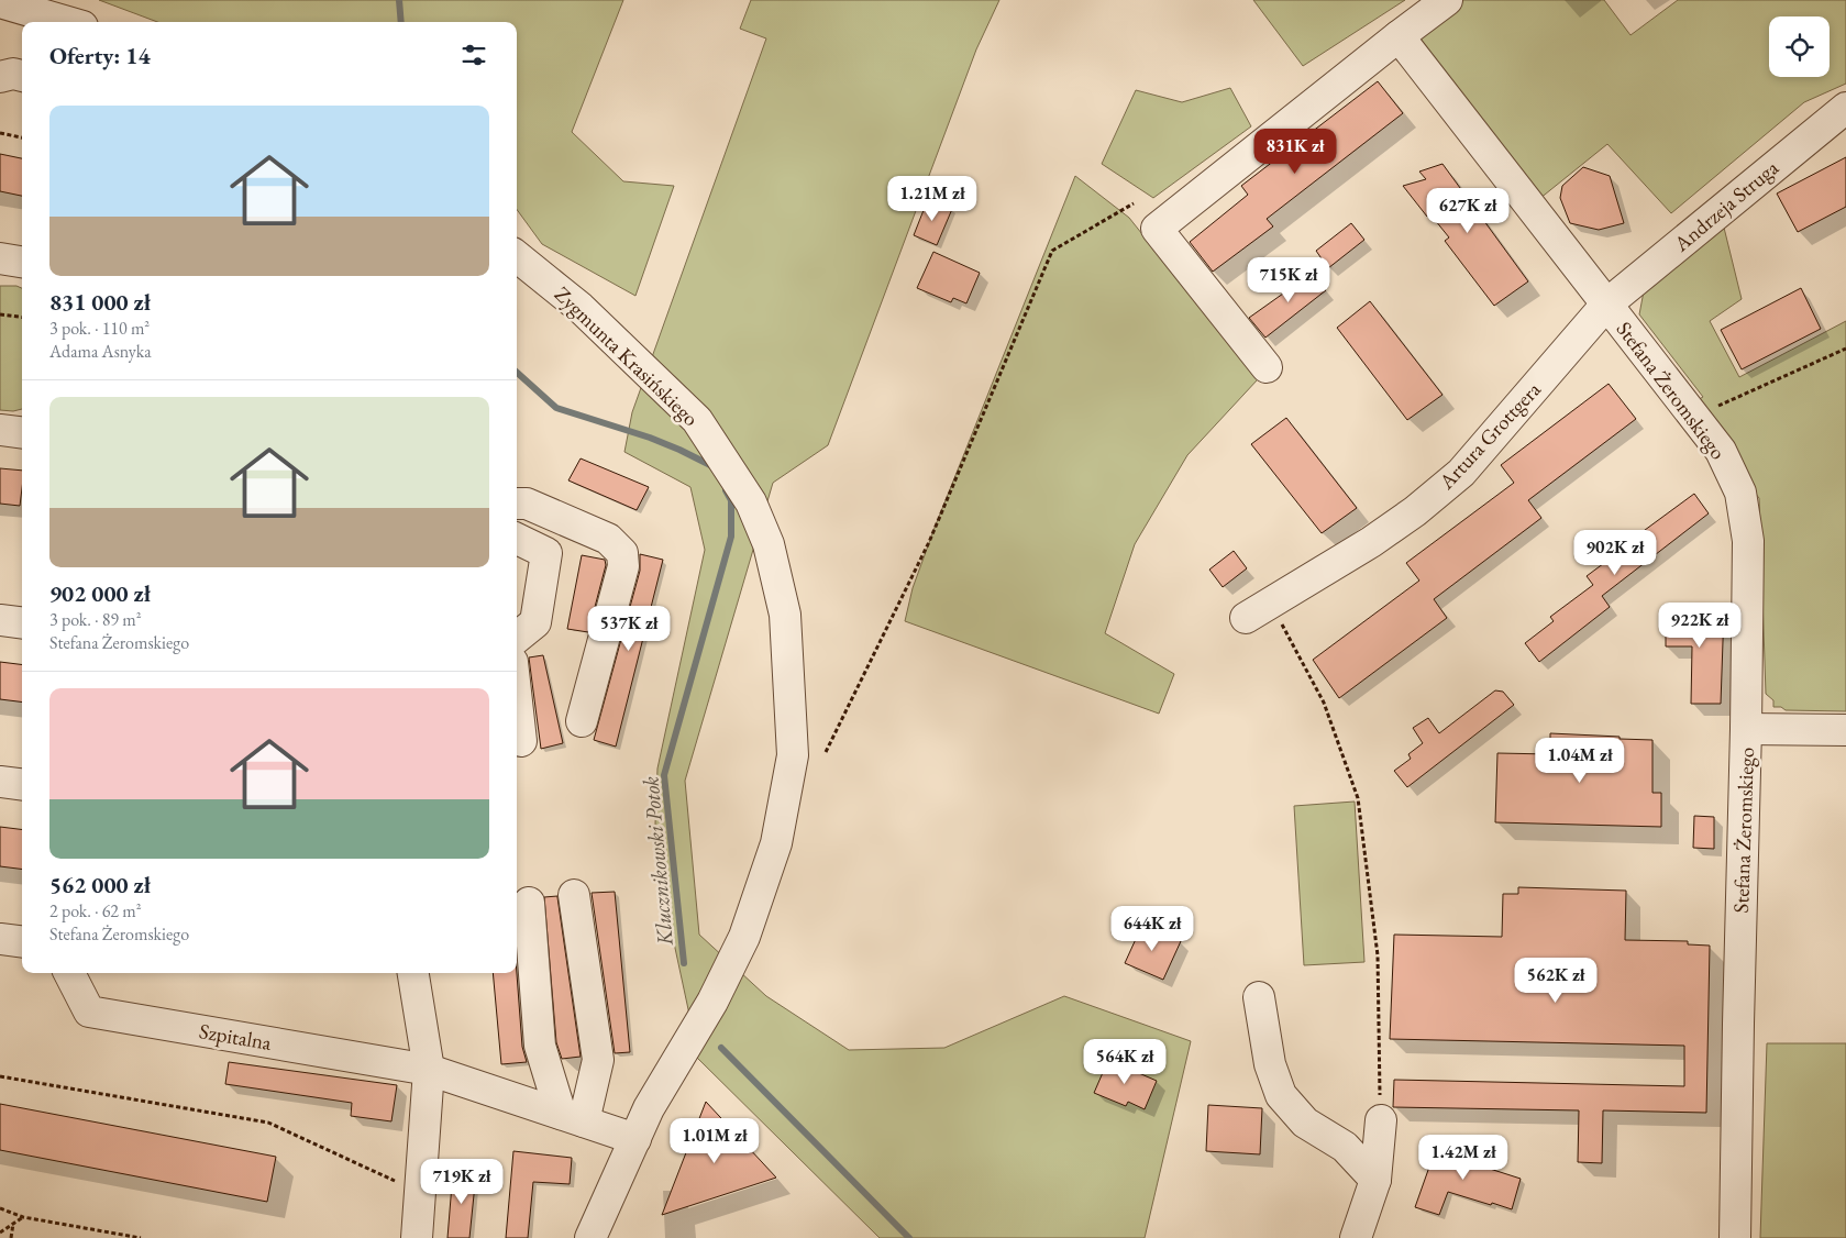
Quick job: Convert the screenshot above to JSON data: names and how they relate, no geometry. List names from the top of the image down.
{
  "streets": {
    "street": [
      "Andrzeja Struga",
      "Zygmunta Krasińskiego",
      "Stefana Żeromskiego",
      "Artura Grottgera",
      "Szpitalna"
    ]
  },
  "crossings": [
    ["Andrzeja Struga", "Stefana Żeromskiego"],
    ["Andrzeja Struga", "Artura Grottgera"],
    ["Stefana Żeromskiego", "Artura Grottgera"]
  ],
  "water": ["Klucznikowski Potok"],
  "page": {
    "heading": "Oferty: 14",
    "list": [
      {
        "name": "831 000 zł",
        "note": "3 pok. · 110 m² · Adama Asnyka"
      },
      {
        "name": "902 000 zł",
        "note": "3 pok. · 89 m² · Stefana Żeromskiego"
      },
      {
        "name": "562 000 zł",
        "note": "2 pok. · 62 m² · Stefana Żeromskiego"
      }
    ],
    "price": [
      "831K zł",
      "1.21M zł",
      "627K zł",
      "715K zł",
      "902K zł",
      "922K zł",
      "537K zł",
      "1.04M zł",
      "644K zł",
      "562K zł",
      "564K zł",
      "1.01M zł",
      "1.42M zł",
      "719K zł"
    ]
  }
}
